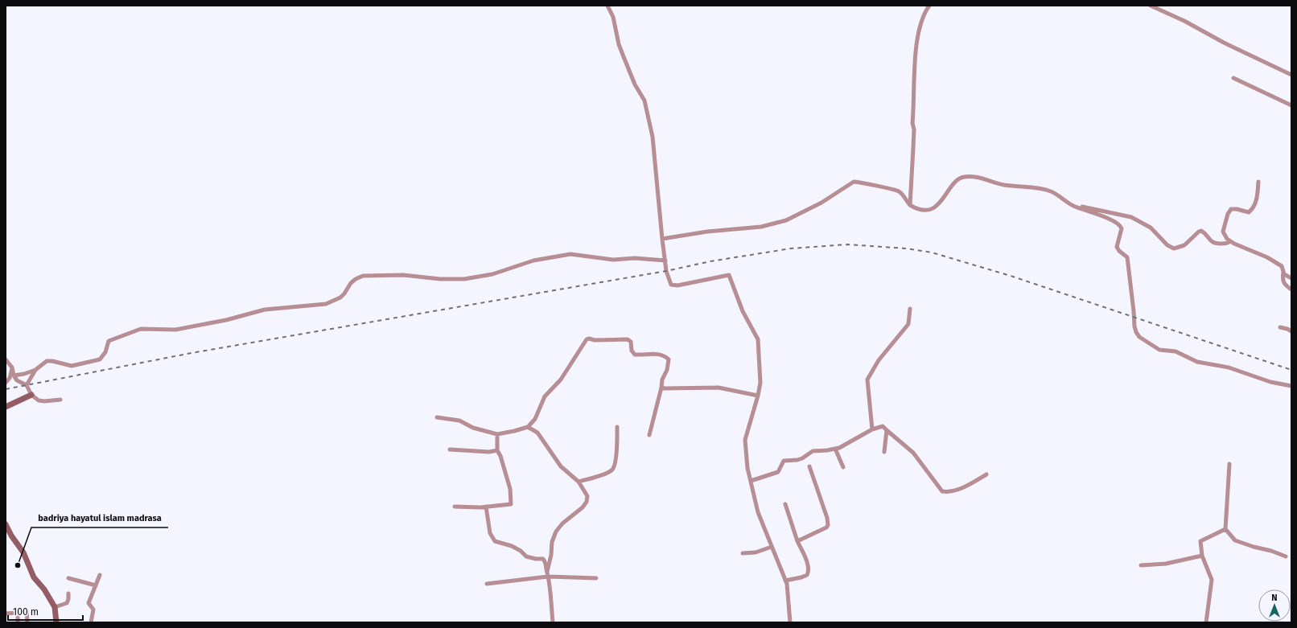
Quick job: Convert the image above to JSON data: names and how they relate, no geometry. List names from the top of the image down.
{
  "places": ["badriya hayatul islam madrasa"],
  "scale_bar": "100 m",
  "north": "top"
}
